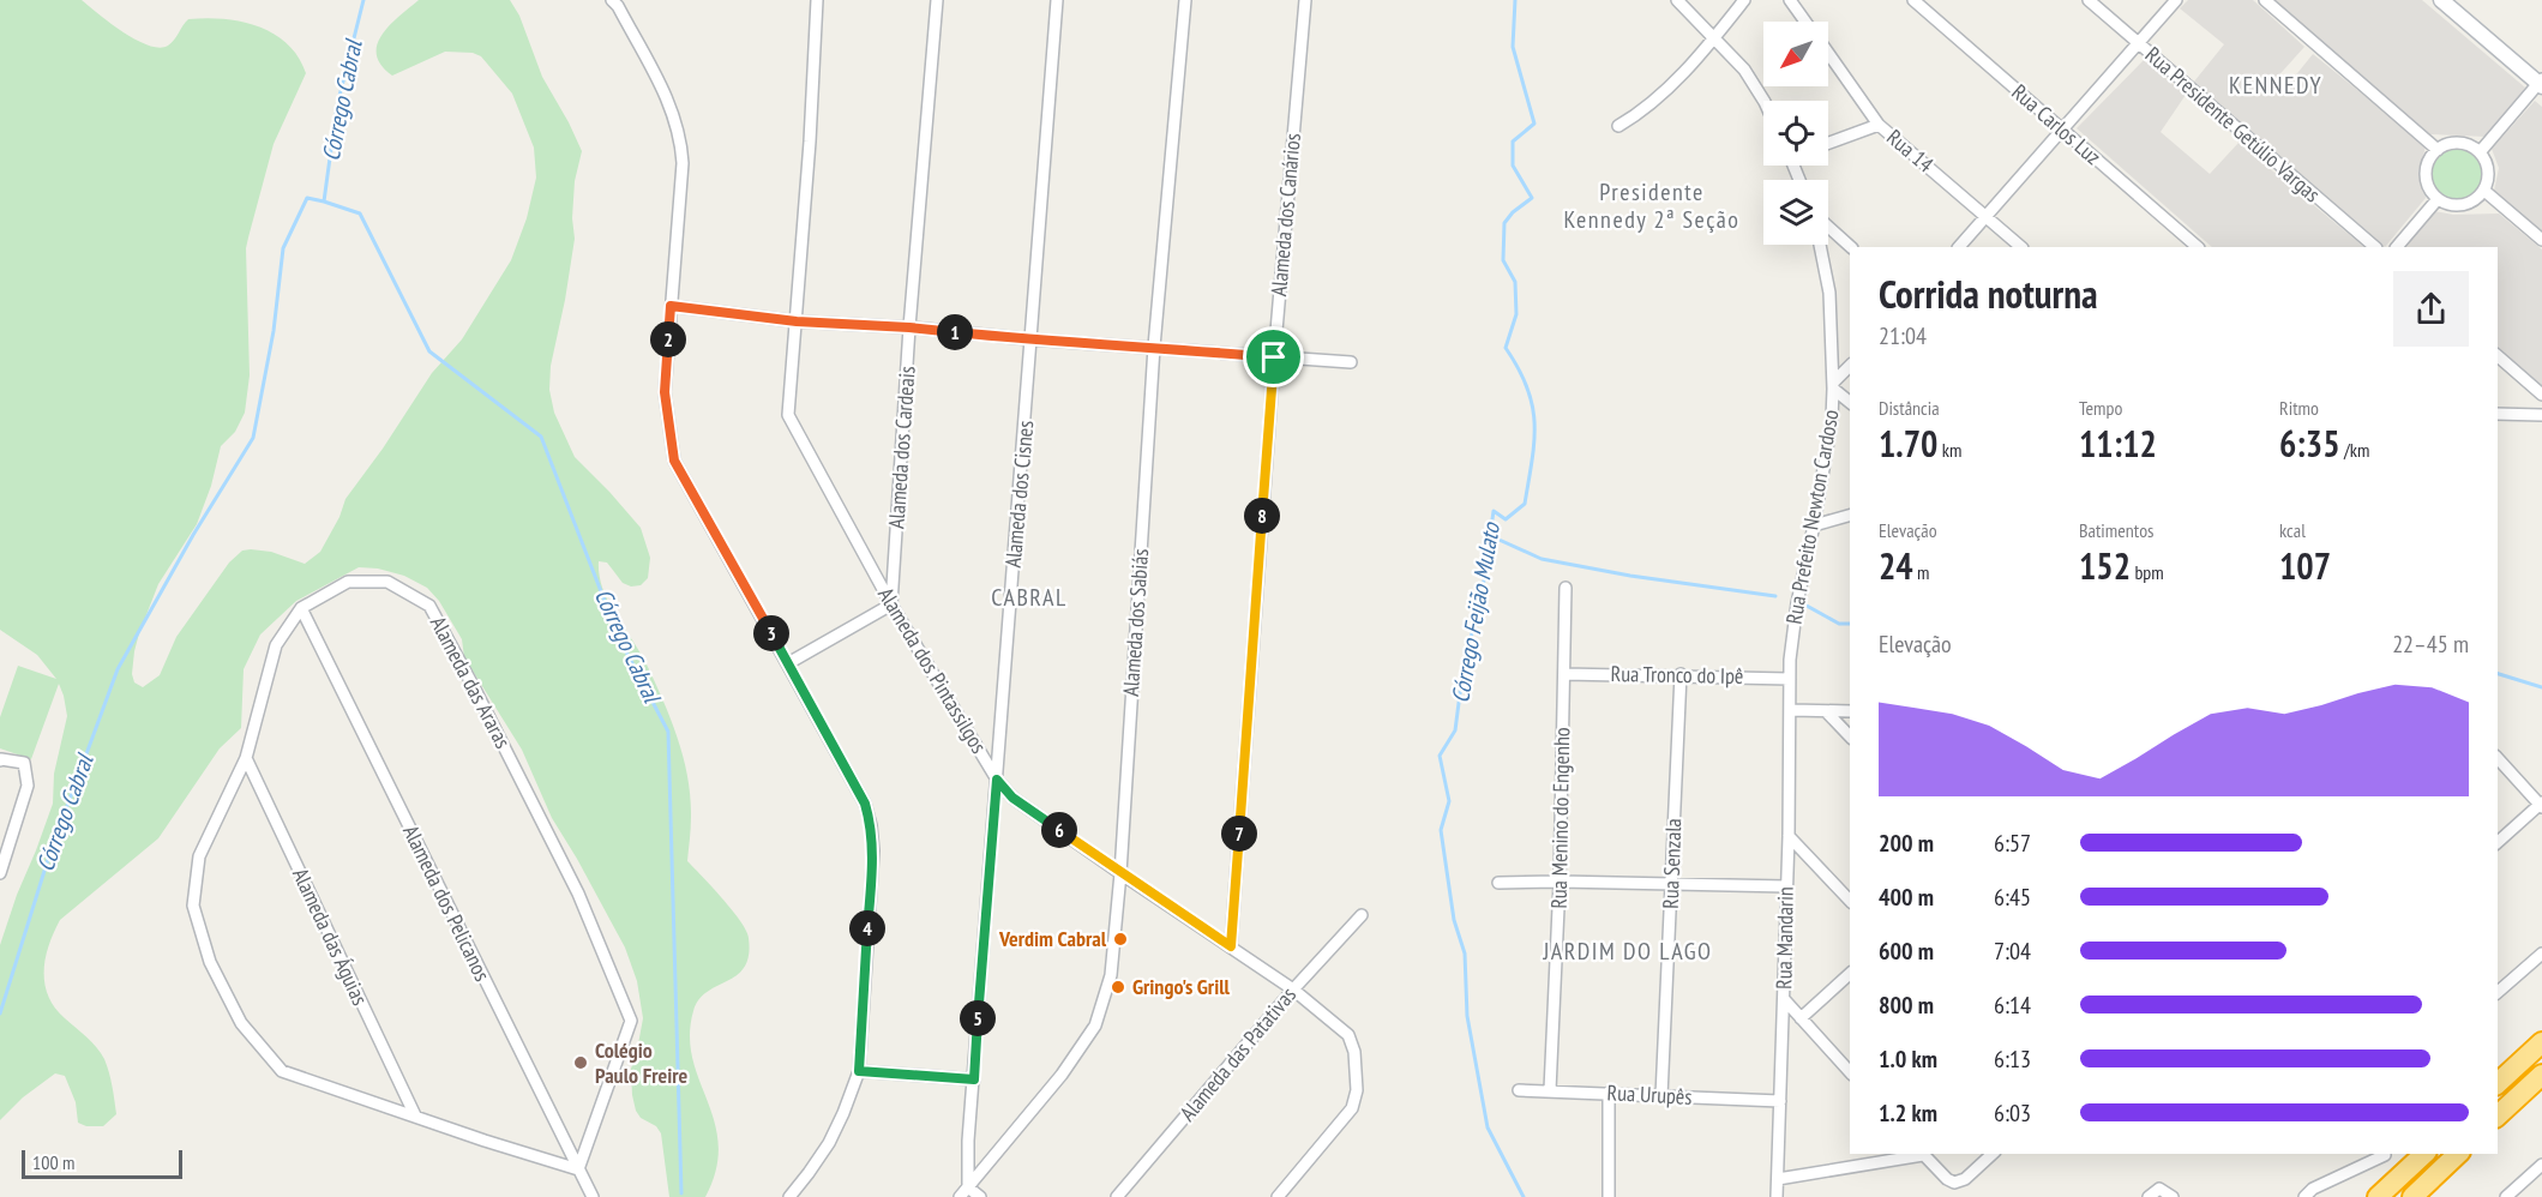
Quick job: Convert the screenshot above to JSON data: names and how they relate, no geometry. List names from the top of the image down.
{
  "streets": {
    "street": [
      "Rua Carlos Luz",
      "Rua Presidente Getúlio Vargas",
      "Rua 14",
      "Alameda dos Canários",
      "Alameda dos Cardeais",
      "Alameda dos Cisnes",
      "Rua Prefeito Newton Cardoso",
      "Alameda dos Sabiás",
      "Alameda dos Pintassilgos",
      "Rua Tronco do Ipê",
      "Alameda das Araras",
      "Rua Menino do Engenho",
      "Rua Senzala",
      "Alameda dos Pelicanos",
      "Alameda das Águias",
      "Rua Mandarin",
      "Alameda das Patativas",
      "Rua Urupês"
    ]
  },
  "crossings": [
    ["Alameda dos Canários", "Alameda dos Pintassilgos"],
    ["Alameda dos Cardeais", "Alameda dos Pintassilgos"],
    ["Alameda dos Cisnes", "Alameda dos Sabiás"],
    ["Alameda dos Cisnes", "Alameda dos Pintassilgos"],
    ["Rua Prefeito Newton Cardoso", "Rua Tronco do Ipê"],
    ["Rua Prefeito Newton Cardoso", "Rua Mandarin"],
    ["Alameda dos Sabiás", "Alameda dos Pintassilgos"],
    ["Alameda dos Pintassilgos", "Alameda das Patativas"],
    ["Rua Tronco do Ipê", "Rua Menino do Engenho"],
    ["Rua Tronco do Ipê", "Rua Senzala"],
    ["Rua Tronco do Ipê", "Rua Mandarin"],
    ["Alameda das Araras", "Alameda dos Pelicanos"],
    ["Alameda das Araras", "Alameda das Águias"],
    ["Rua Menino do Engenho", "Rua Urupês"],
    ["Rua Senzala", "Rua Urupês"],
    ["Rua Mandarin", "Rua Urupês"]
  ],
  "districts": [
    "KENNEDY",
    "Presidente Kennedy 2ª Seção",
    "CABRAL",
    "JARDIM DO LAGO"
  ],
  "water": ["Córrego Cabral", "Córrego Feijão Mulato"],
  "places": ["Verdim Cabral", "Gringo's Grill", "Colégio Paulo Freire"],
  "scale_bar": "100 m",
  "north": "bottom left",
  "page": {
    "heading": ["Corrida noturna", "21:04"],
    "pins": [
      "1",
      "2",
      "8",
      "3",
      "6",
      "7",
      "4",
      "5"
    ],
    "stats": [
      ["Distância", "1.70 km"],
      ["Tempo", "11:12"],
      ["Ritmo", "6:35 /km"],
      ["Elevação", "24 m"],
      ["Batimentos", "152 bpm"],
      ["kcal", "107"]
    ],
    "chart": ["Elevação", "22–45 m"],
    "list": [
      {
        "name": "200 m",
        "note": "6:57"
      },
      {
        "name": "400 m",
        "note": "6:45"
      },
      {
        "name": "600 m",
        "note": "7:04"
      },
      {
        "name": "800 m",
        "note": "6:14"
      },
      {
        "name": "1.0 km",
        "note": "6:13"
      },
      {
        "name": "1.2 km",
        "note": "6:03"
      }
    ],
    "scale": "100 m"
  }
}
